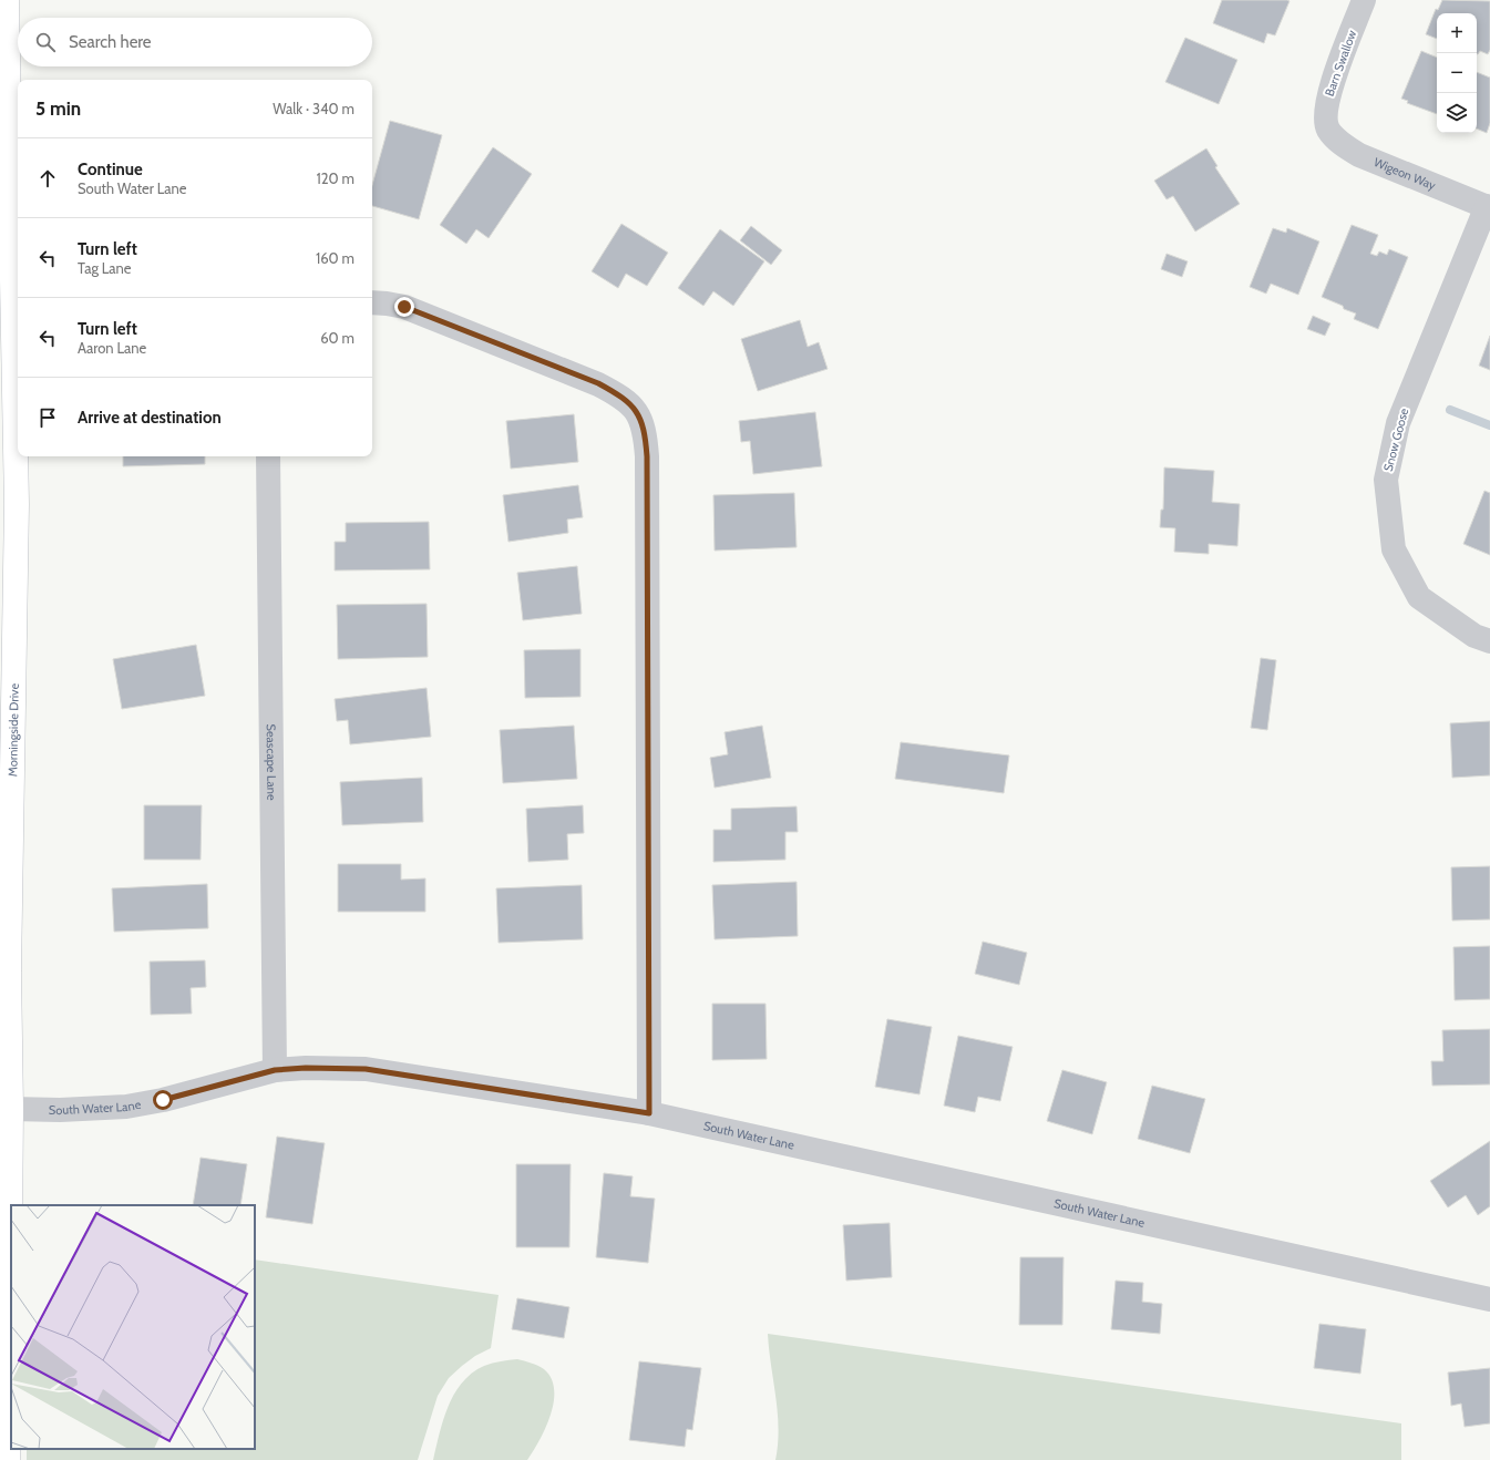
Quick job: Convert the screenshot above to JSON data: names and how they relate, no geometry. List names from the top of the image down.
{
  "streets": {
    "street": [
      "Barn Swallow",
      "Wigeon Way",
      "Snow Goose",
      "Morningside Drive",
      "Seascape Lane",
      "South Water Lane"
    ]
  },
  "crossings": [
    ["Barn Swallow", "Wigeon Way"],
    ["Wigeon Way", "Snow Goose"],
    ["Morningside Drive", "South Water Lane"],
    ["Seascape Lane", "South Water Lane"]
  ],
  "page": {
    "map_buttons": ["+", "−"],
    "search": "Search here",
    "heading": ["5 min", "Walk · 340 m"],
    "list": [
      ["Continue", "South Water Lane", "120 m"],
      ["Turn left", "Tag Lane", "160 m"],
      ["Turn left", "Aaron Lane", "60 m"],
      "Arrive at destination"
    ]
  }
}
